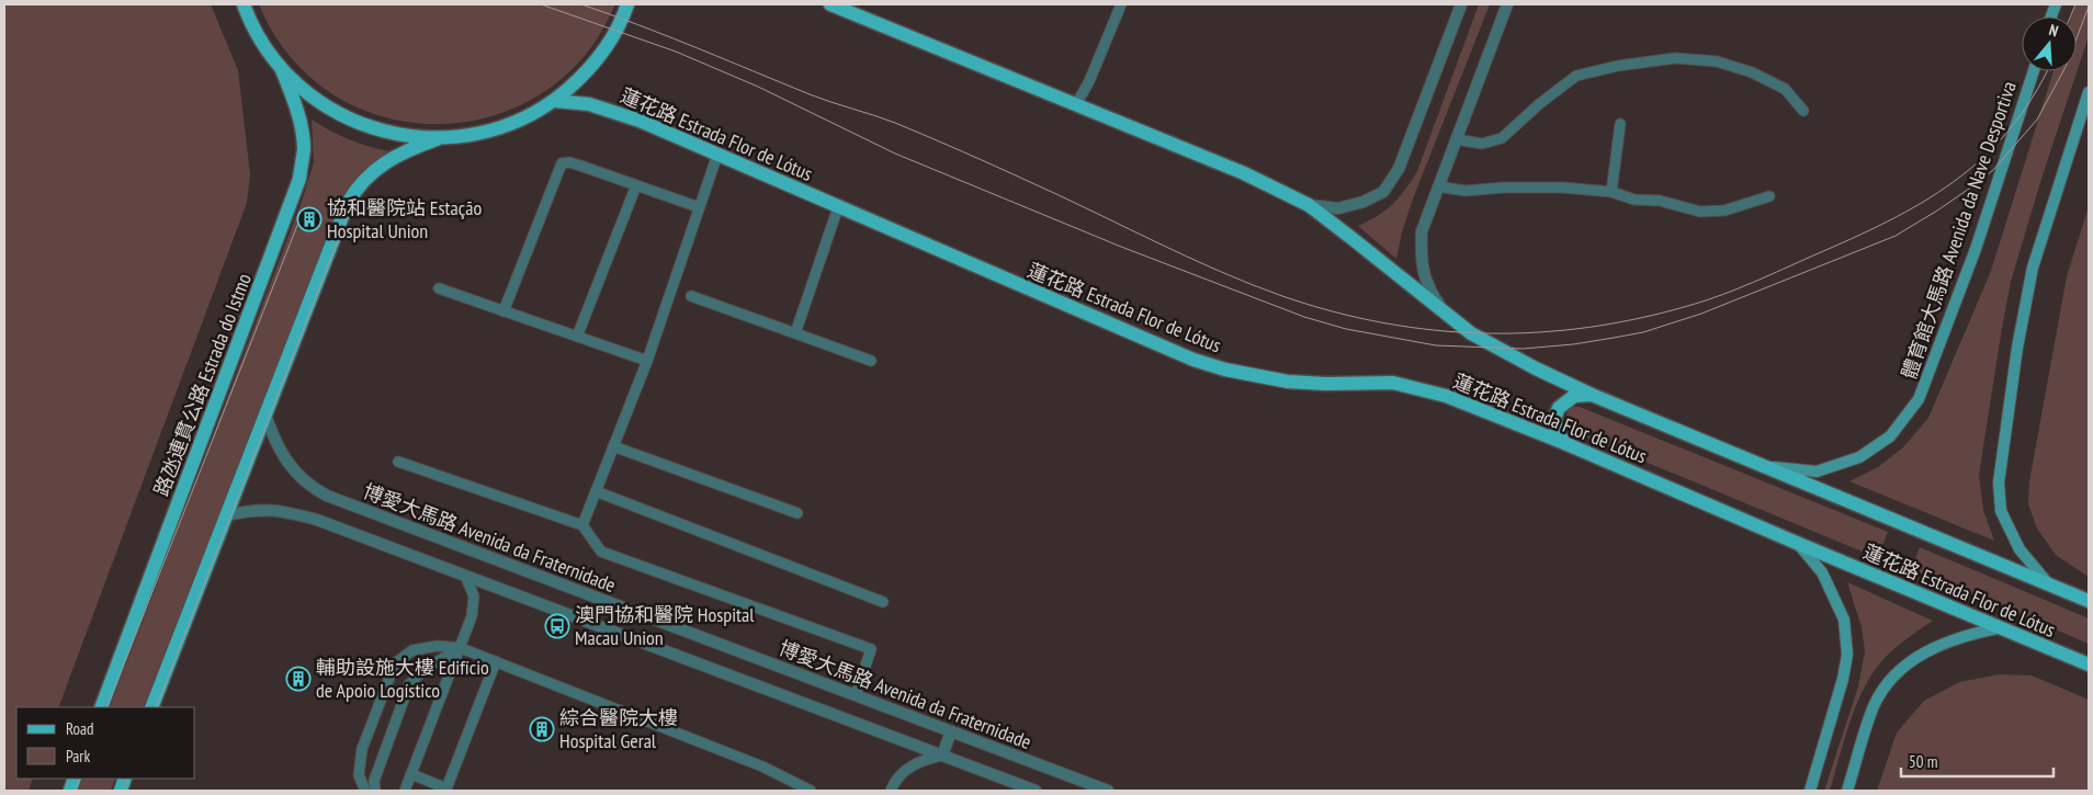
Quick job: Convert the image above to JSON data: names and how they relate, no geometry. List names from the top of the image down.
{
  "streets": {
    "main road": ["蓮花路 Estrada Flor de Lótus", "體育館大馬路 Avenida da Nave Desportiva", "路氹連貫公路 Estrada do Istmo"],
    "street": ["博愛大馬路 Avenida da Fraternidade"]
  },
  "crossings": [
    ["蓮花路 Estrada Flor de Lótus", "體育館大馬路 Avenida da Nave Desportiva"]
  ],
  "places": {
    "building": ["協和醫院站 Estação Hospital Union", "輔助設施大樓 Edifício de Apoio Logístico", "綜合醫院大樓 Hospital Geral"],
    "bus stop": ["澳門協和醫院 Hospital Macau Union"]
  },
  "legend": ["Road", "Park"],
  "scale_bar": "50 m",
  "north": "top"
}
